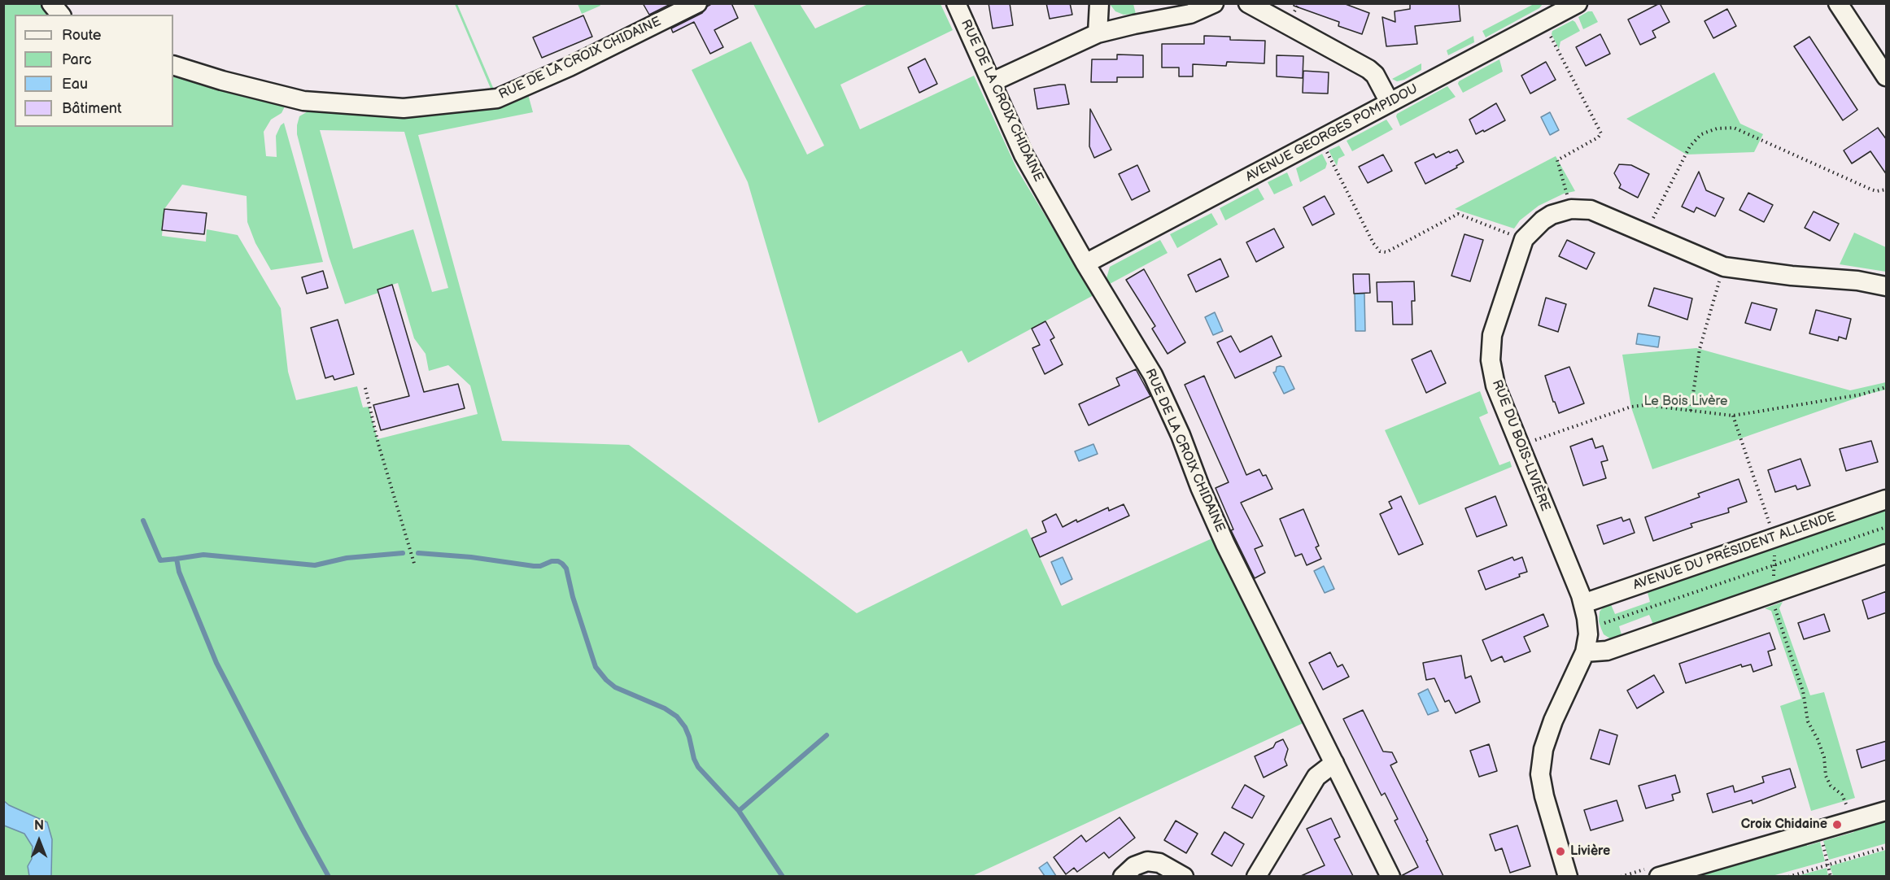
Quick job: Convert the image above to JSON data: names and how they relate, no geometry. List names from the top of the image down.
{
  "streets": {
    "street": [
      "RUE DE LA CROIX CHIDAINE",
      "AVENUE GEORGES POMPIDOU",
      "RUE DU BOIS-LIVIÈRE",
      "AVENUE DU PRÉSIDENT ALLENDE"
    ]
  },
  "crossings": [
    ["RUE DE LA CROIX CHIDAINE", "AVENUE GEORGES POMPIDOU"],
    ["RUE DU BOIS-LIVIÈRE", "AVENUE DU PRÉSIDENT ALLENDE"]
  ],
  "parks": ["Le Bois Livère"],
  "places": ["Croix Chidaine", "Livière"],
  "legend": [
    "Route",
    "Parc",
    "Eau",
    "Bâtiment"
  ],
  "north": "top"
}
